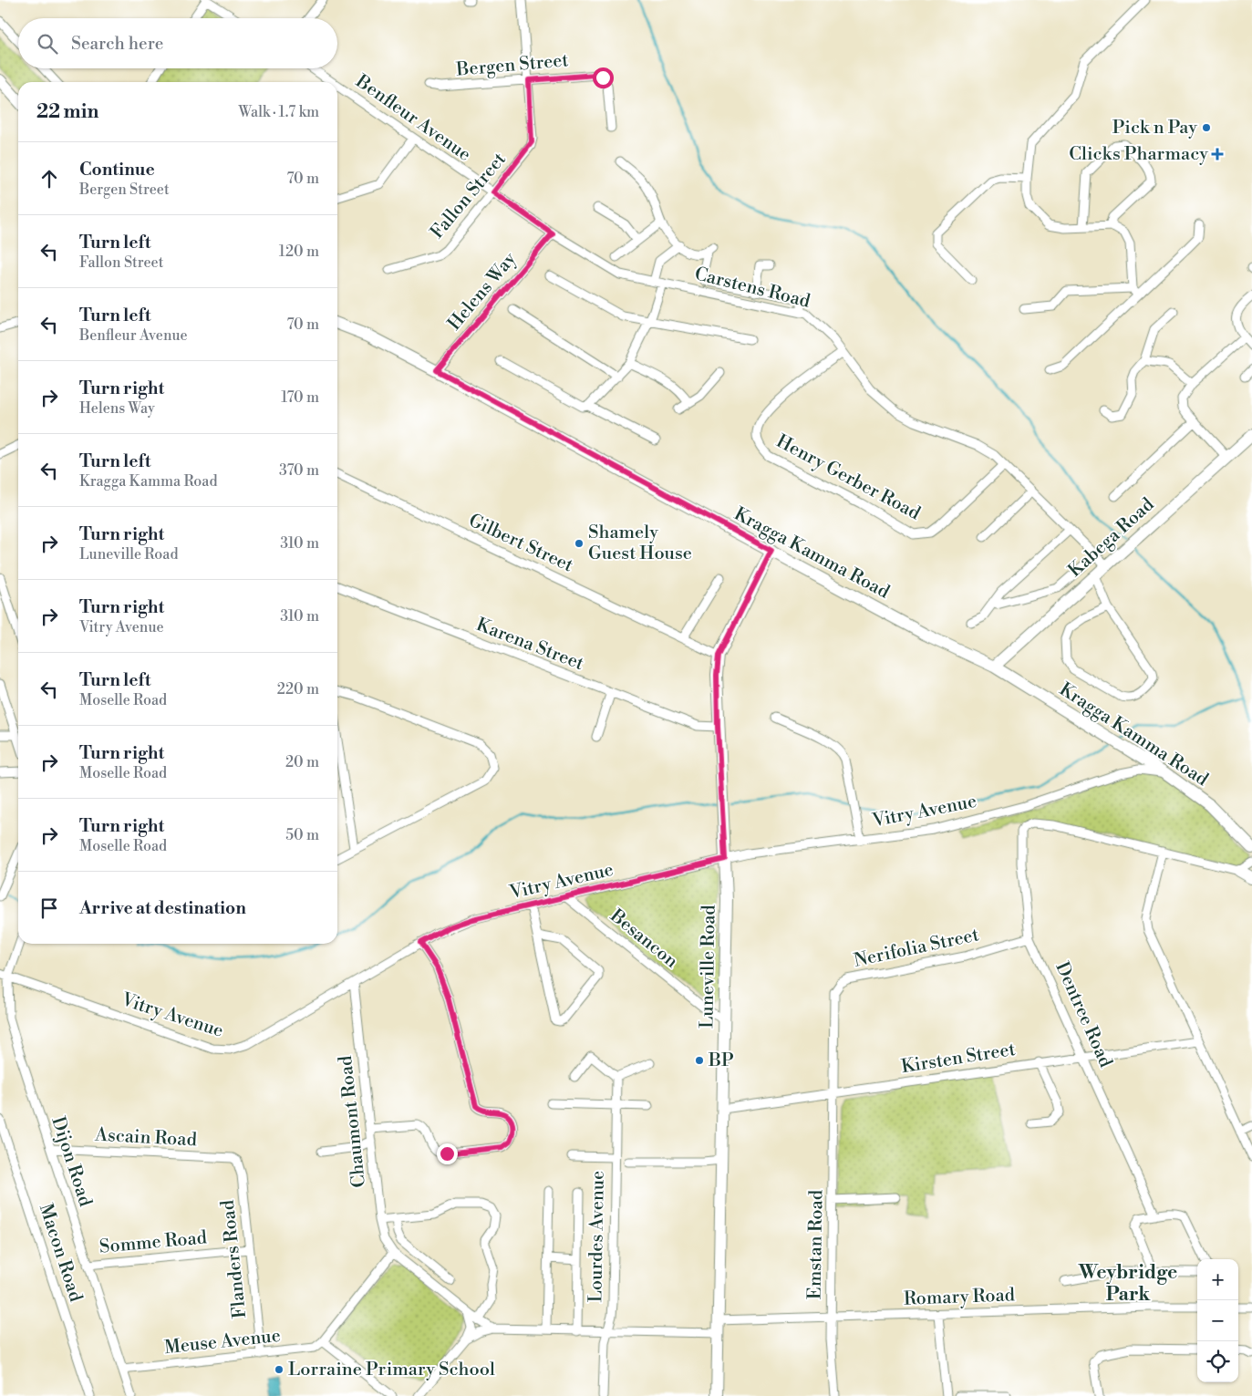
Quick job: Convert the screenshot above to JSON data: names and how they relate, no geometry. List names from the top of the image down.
{
  "streets": {
    "street": [
      "Bergen Street",
      "Benfleur Avenue",
      "Fallon Street",
      "Carstens Road",
      "Helens Way",
      "Henry Gerber Road",
      "Kabega Road",
      "Gilbert Street",
      "Kragga Kamma Road",
      "Karena Street",
      "Vitry Avenue",
      "Besancon",
      "Nerifolia Street",
      "Luneville Road",
      "Dentree Road",
      "Kirsten Street",
      "Chaumont Road",
      "Ascain Road",
      "Dijon Road",
      "Lourdes Avenue",
      "Somme Road",
      "Emstan Road",
      "Macon Road",
      "Flanders Road",
      "Romary Road",
      "Meuse Avenue"
    ]
  },
  "crossings": [
    ["Bergen Street", "Fallon Street"],
    ["Benfleur Avenue", "Fallon Street"],
    ["Benfleur Avenue", "Carstens Road"],
    ["Benfleur Avenue", "Helens Way"],
    ["Carstens Road", "Helens Way"],
    ["Carstens Road", "Henry Gerber Road"],
    ["Carstens Road", "Kabega Road"],
    ["Helens Way", "Kragga Kamma Road"],
    ["Kabega Road", "Kragga Kamma Road"],
    ["Gilbert Street", "Luneville Road"],
    ["Kragga Kamma Road", "Vitry Avenue"],
    ["Kragga Kamma Road", "Luneville Road"],
    ["Karena Street", "Luneville Road"],
    ["Vitry Avenue", "Besancon"],
    ["Vitry Avenue", "Luneville Road"],
    ["Vitry Avenue", "Chaumont Road"],
    ["Vitry Avenue", "Dijon Road"],
    ["Besancon", "Luneville Road"],
    ["Nerifolia Street", "Dentree Road"],
    ["Nerifolia Street", "Kirsten Street"],
    ["Nerifolia Street", "Emstan Road"],
    ["Luneville Road", "Kirsten Street"],
    ["Luneville Road", "Romary Road"],
    ["Dentree Road", "Kirsten Street"],
    ["Kirsten Street", "Emstan Road"],
    ["Ascain Road", "Dijon Road"],
    ["Ascain Road", "Flanders Road"],
    ["Dijon Road", "Somme Road"],
    ["Dijon Road", "Meuse Avenue"],
    ["Somme Road", "Flanders Road"],
    ["Emstan Road", "Romary Road"],
    ["Flanders Road", "Meuse Avenue"]
  ],
  "districts": ["Weybridge Park"],
  "places": {
    "other": [
      "Pick n Pay",
      "Shamely Guest House",
      "BP",
      "Lorraine Primary School"
    ],
    "health": ["Clicks Pharmacy"]
  },
  "page": {
    "search": "Search here",
    "heading": ["22 min", "Walk · 1.7 km"],
    "list": [
      ["Continue", "Bergen Street", "70 m"],
      ["Turn left", "Fallon Street", "120 m"],
      ["Turn left", "Benfleur Avenue", "70 m"],
      ["Turn right", "Helens Way", "170 m"],
      ["Turn left", "Kragga Kamma Road", "370 m"],
      ["Turn right", "Luneville Road", "310 m"],
      ["Turn right", "Vitry Avenue", "310 m"],
      ["Turn left", "Moselle Road", "220 m"],
      ["Turn right", "Moselle Road", "20 m"],
      ["Turn right", "Moselle Road", "50 m"],
      "Arrive at destination"
    ],
    "map_buttons": ["+", "−"]
  }
}
